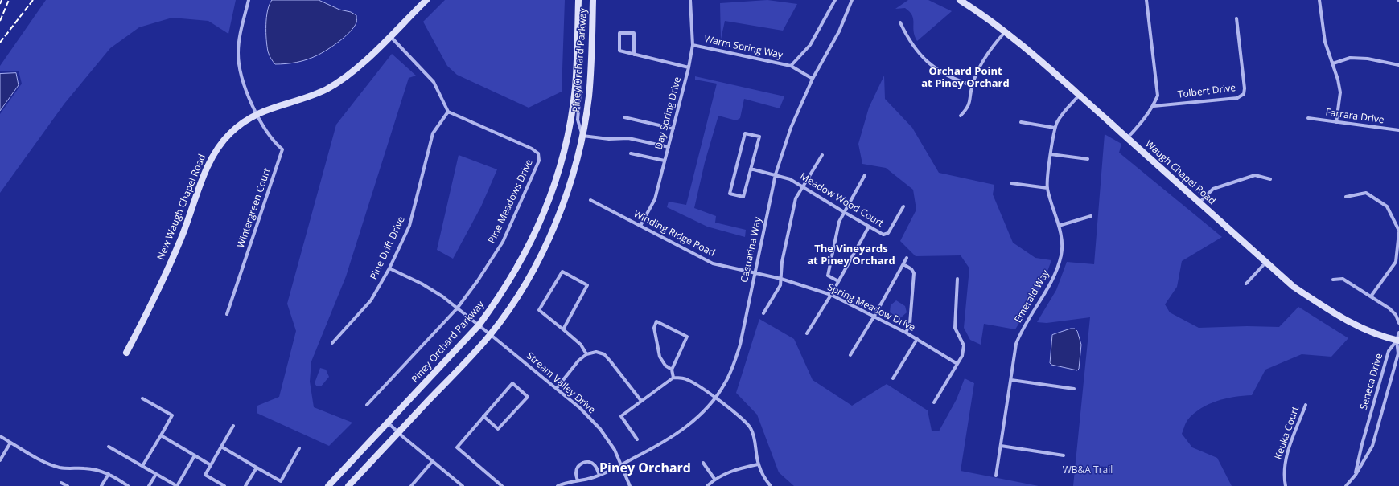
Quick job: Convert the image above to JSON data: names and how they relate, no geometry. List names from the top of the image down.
{
  "streets": {
    "street": [
      "Warm Spring Way",
      "Piney Orchard Parkway",
      "Tolbert Drive",
      "Day Spring Drive",
      "Farrara Drive",
      "Waugh Chapel Road",
      "Meadow Wood Court",
      "Pine Meadows Drive",
      "New Waugh Chapel Road",
      "Wintergreen Court",
      "Winding Ridge Road",
      "Pine Drift Drive",
      "Casuarina Way",
      "Emerald Way",
      "Spring Meadow Drive",
      "Seneca Drive",
      "Stream Valley Drive",
      "Keuka Court"
    ]
  },
  "crossings": [
    ["Warm Spring Way", "Day Spring Drive"],
    ["Warm Spring Way", "Casuarina Way"],
    ["Piney Orchard Parkway", "Stream Valley Drive"],
    ["Day Spring Drive", "Winding Ridge Road"],
    ["Waugh Chapel Road", "Emerald Way"],
    ["Waugh Chapel Road", "Seneca Drive"],
    ["Meadow Wood Court", "Casuarina Way"],
    ["Pine Meadows Drive", "Pine Drift Drive"],
    ["Pine Meadows Drive", "Stream Valley Drive"],
    ["New Waugh Chapel Road", "Wintergreen Court"],
    ["Winding Ridge Road", "Casuarina Way"],
    ["Winding Ridge Road", "Spring Meadow Drive"],
    ["Pine Drift Drive", "Stream Valley Drive"],
    ["Casuarina Way", "Spring Meadow Drive"],
    ["Casuarina Way", "Stream Valley Drive"]
  ],
  "districts": ["Orchard Point at Piney Orchard", "The Vineyards at Piney Orchard", "Piney Orchard"],
  "parks": ["WB&A Trail"]
}
